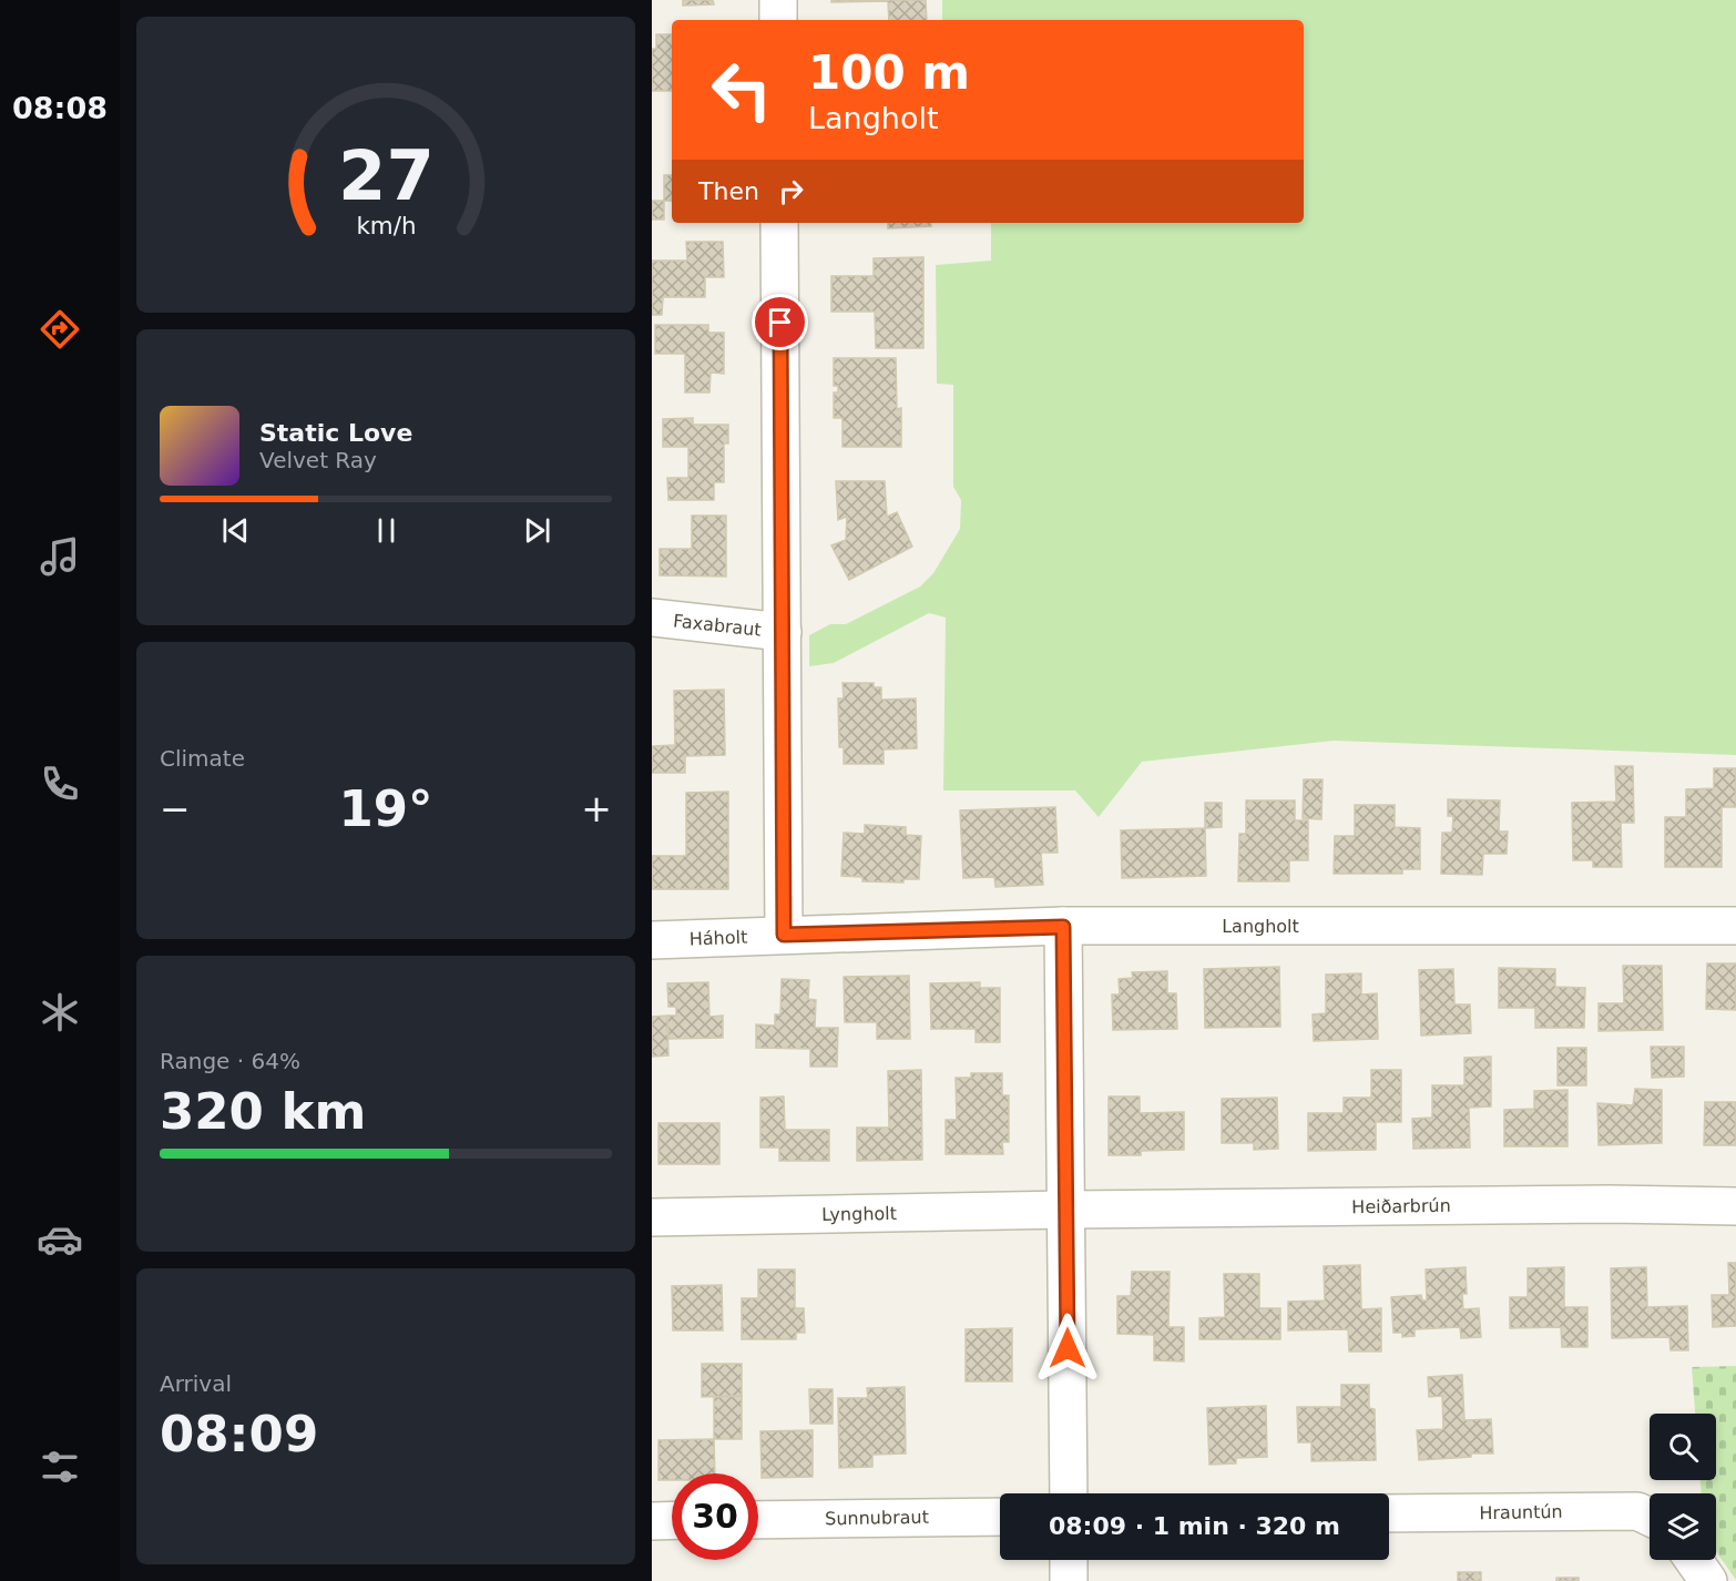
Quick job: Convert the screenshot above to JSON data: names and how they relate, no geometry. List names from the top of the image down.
{
  "streets": {
    "street": [
      "Faxabraut",
      "Langholt",
      "Háholt",
      "Heiðarbrún",
      "Lyngholt",
      "Hrauntún",
      "Sunnubraut"
    ]
  },
  "crossings": [
    ["Langholt", "Háholt"],
    ["Heiðarbrún", "Lyngholt"]
  ],
  "page": {
    "tabs": "08:08",
    "turn": ["100 m", "Langholt"],
    "then": "Then",
    "song": ["Static Love", "Velvet Ray"],
    "tile": [
      "Climate",
      ["Range · 64%", "320 km"],
      ["Arrival", "08:09"]
    ],
    "heat": ["−", "19°", "+"],
    "limit": "30",
    "trip": "08:09 · 1 min · 320 m",
    "gauge": ["27", "km/h"]
  }
}
